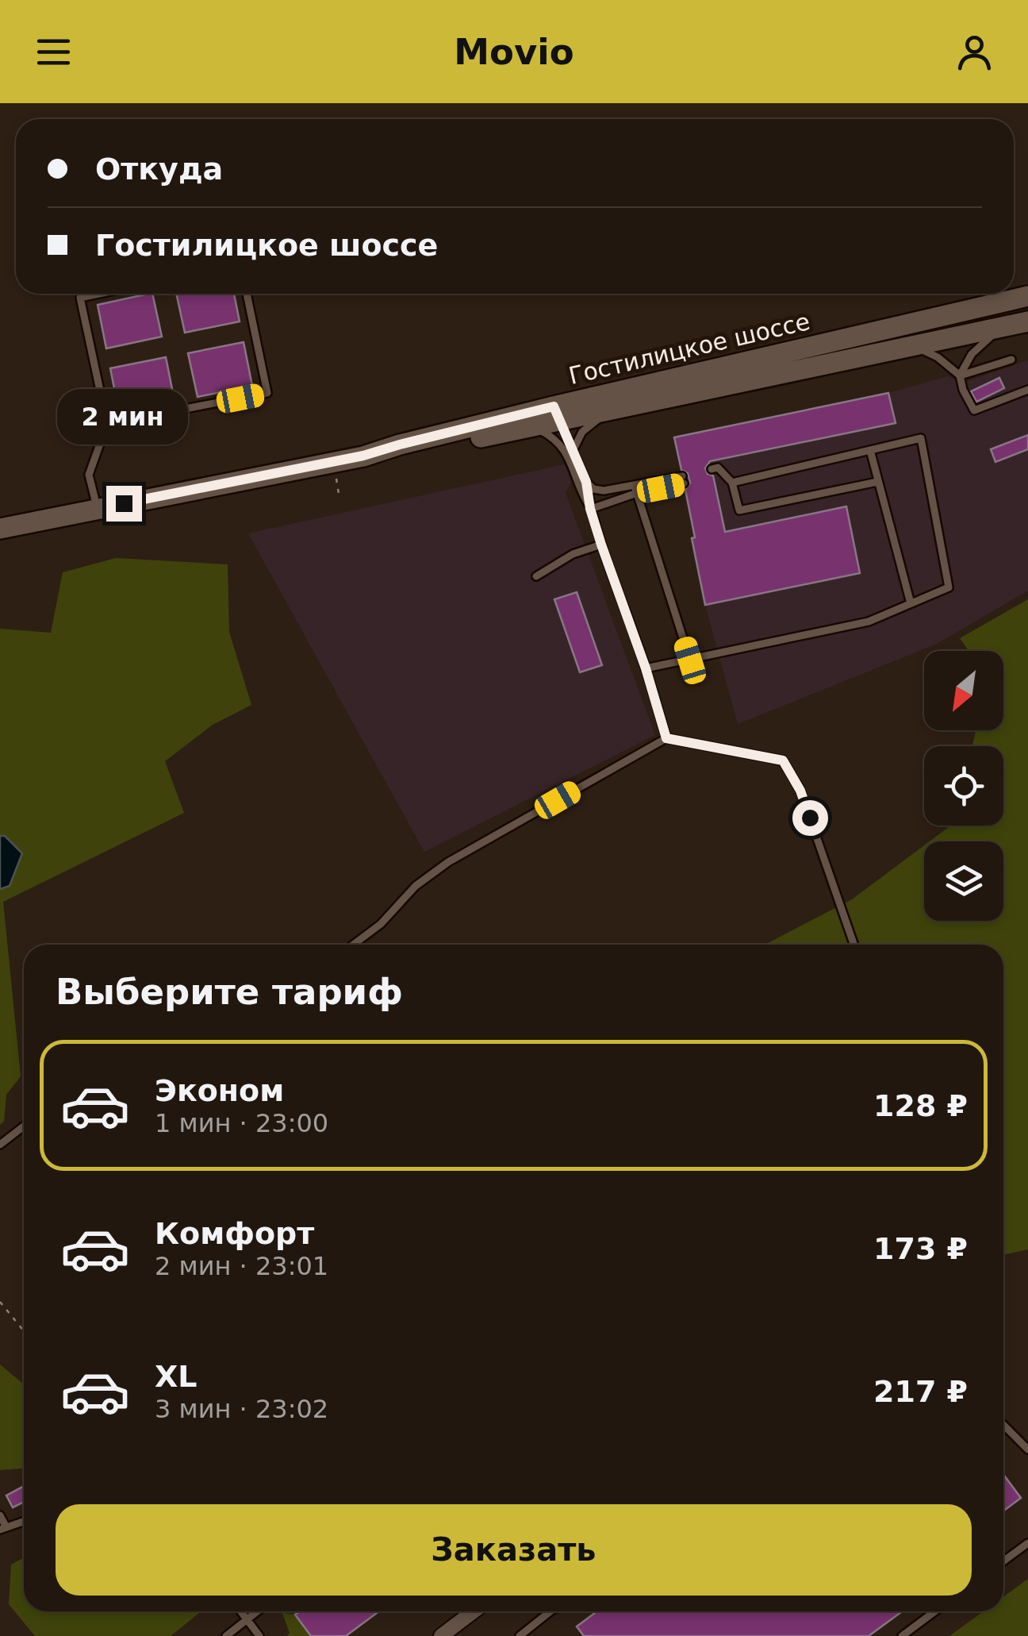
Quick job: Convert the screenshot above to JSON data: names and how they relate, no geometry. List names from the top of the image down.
{
  "streets": {
    "main road": ["Гостилицкое шоссе"]
  },
  "north": "bottom left",
  "page": {
    "header": "Movio",
    "banner": ["Откуда", "Гостилицкое шоссе"],
    "bubble": "2 мин",
    "heading": "Выберите тариф",
    "list": [
      {
        "name": "Эконом",
        "note": "1 мин · 23:00",
        "value": "128 ₽"
      },
      {
        "name": "Комфорт",
        "note": "2 мин · 23:01",
        "value": "173 ₽"
      },
      {
        "name": "XL",
        "note": "3 мин · 23:02",
        "value": "217 ₽"
      }
    ],
    "buttons": "Заказать"
  }
}
